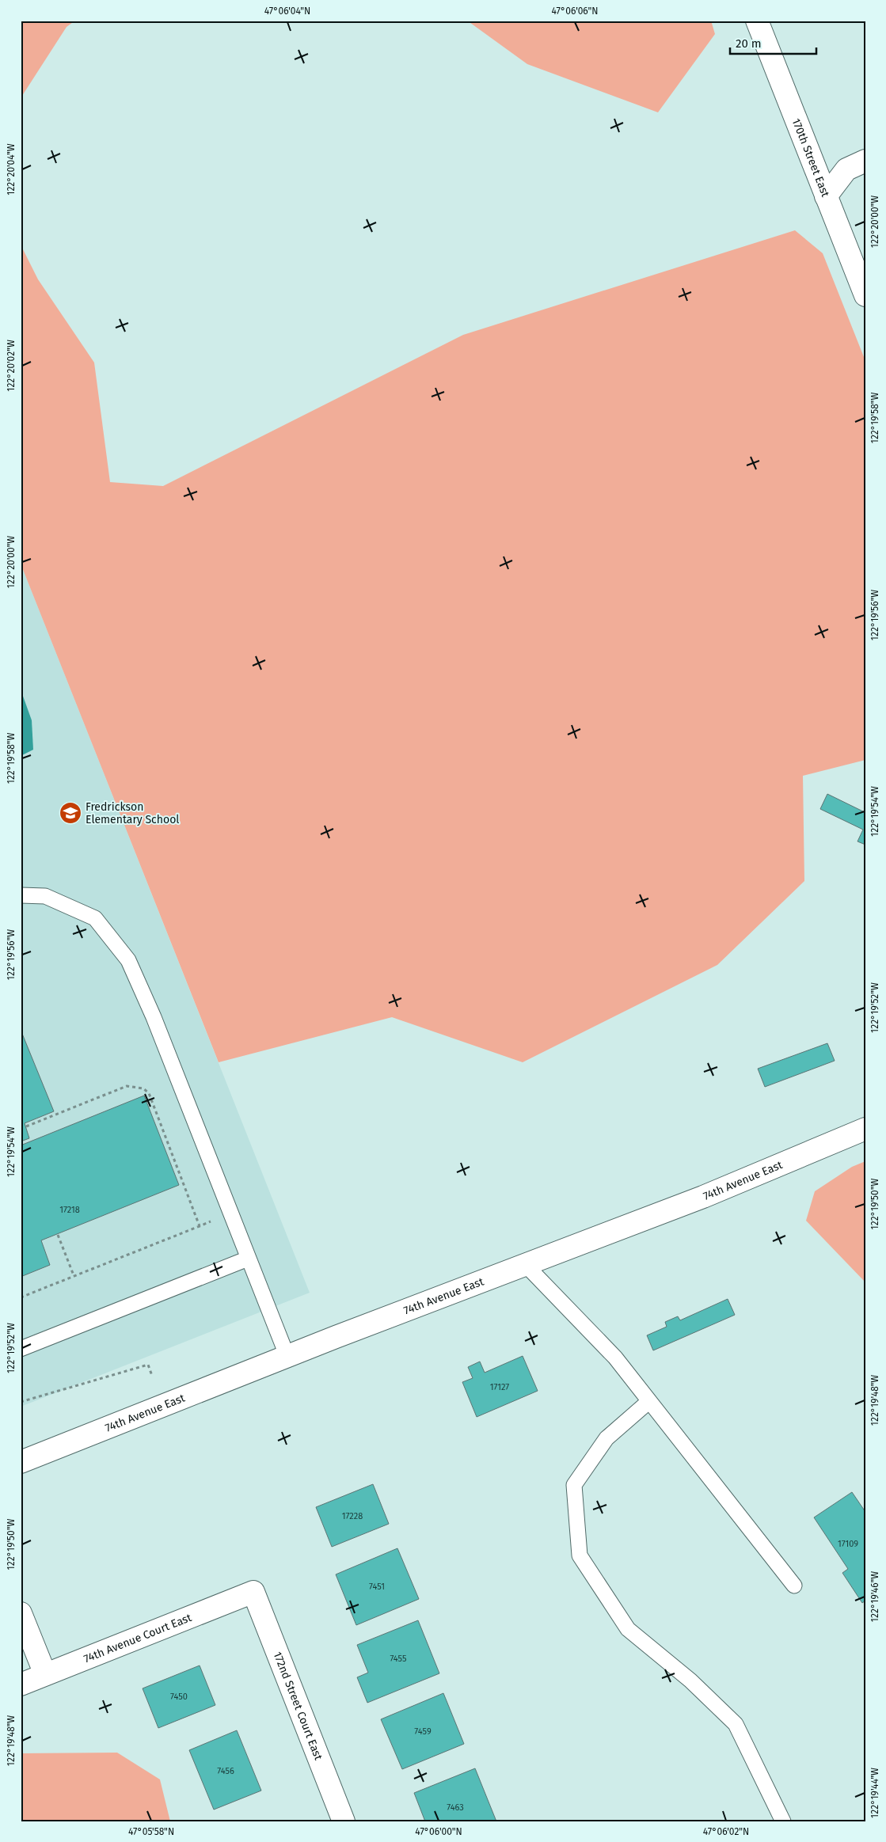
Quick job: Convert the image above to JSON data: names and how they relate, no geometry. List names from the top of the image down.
{
  "streets": {
    "street": [
      "170th Street East",
      "74th Avenue East",
      "74th Avenue Court East",
      "172nd Street Court East"
    ]
  },
  "crossings": [
    ["74th Avenue Court East", "172nd Street Court East"]
  ],
  "places": {
    "school or university": ["Fredrickson Elementary School"]
  },
  "house_numbers": [
    "17218",
    "17127",
    "17228",
    "17109",
    "7451",
    "7455",
    "7450",
    "7459",
    "7456",
    "7463"
  ],
  "scale_bar": "20 m",
  "coordinates": [
    "47°06'04\"N",
    "47°06'06\"N",
    "122°20'04\"W",
    "122°20'00\"W",
    "122°20'02\"W",
    "122°19'58\"W",
    "122°19'56\"W",
    "122°19'54\"W",
    "122°19'52\"W",
    "122°19'50\"W",
    "122°19'48\"W",
    "122°19'46\"W",
    "122°19'44\"W",
    "47°05'58\"N",
    "47°06'00\"N",
    "47°06'02\"N"
  ]
}
